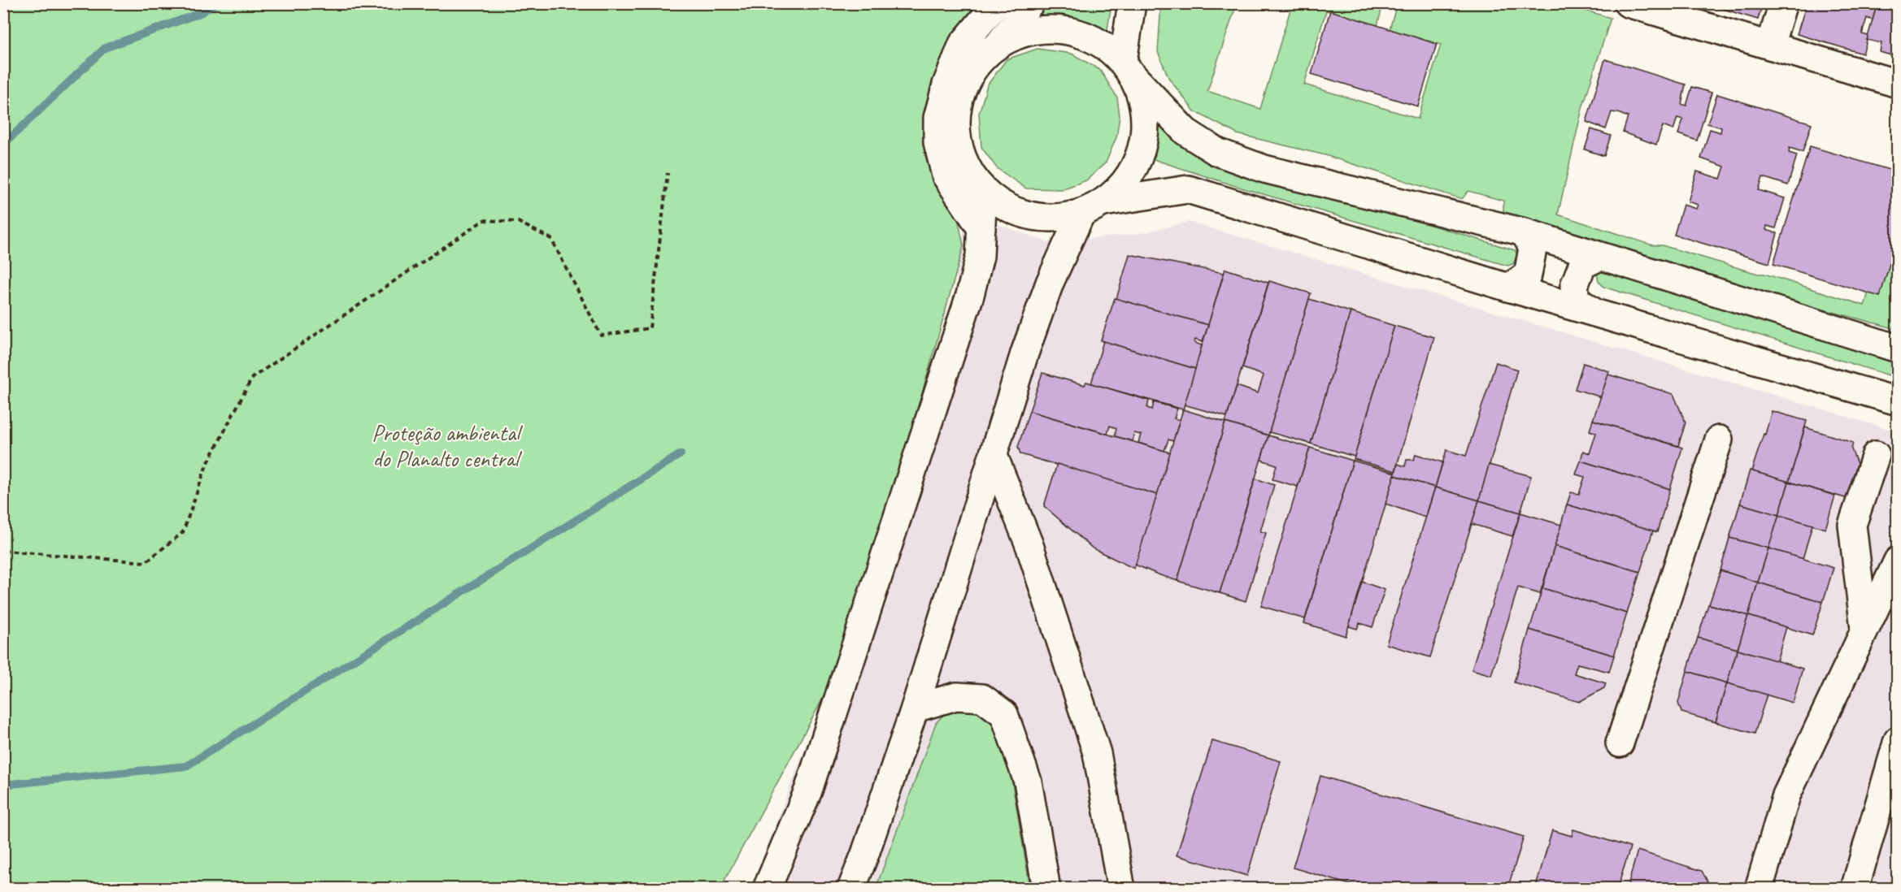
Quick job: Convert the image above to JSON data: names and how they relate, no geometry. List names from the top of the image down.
{
  "parks": ["Proteção ambiental do Planalto central"]
}
